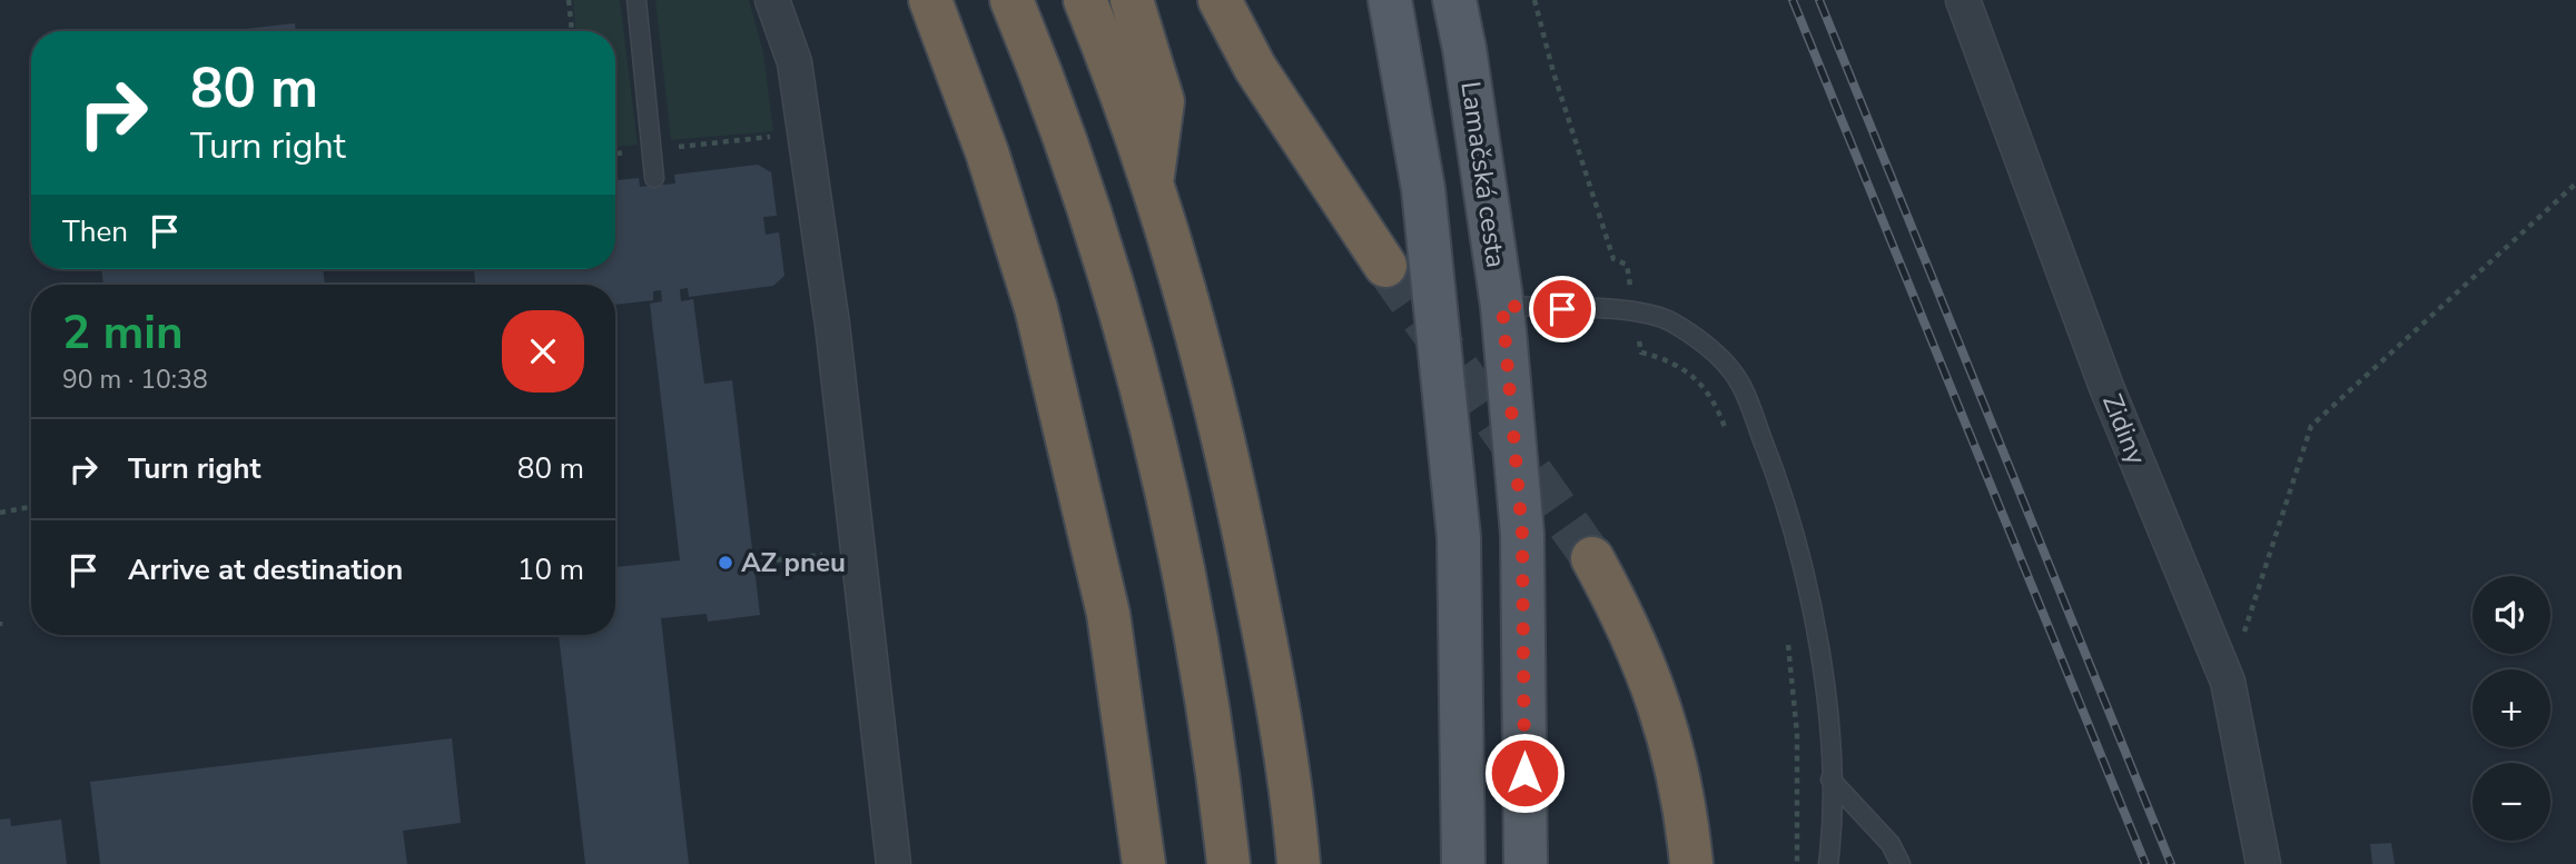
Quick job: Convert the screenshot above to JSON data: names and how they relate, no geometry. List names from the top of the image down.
{
  "streets": {
    "main road": ["Lamačská cesta"],
    "street": ["Zidiny"]
  },
  "places": ["AZ pneu"],
  "page": {
    "turn": ["80 m", "Turn right"],
    "then": "Then",
    "heading": ["2 min", "90 m · 10:38"],
    "list": [
      {
        "name": "Turn right",
        "value": "80 m"
      },
      {
        "name": "Arrive at destination",
        "value": "10 m"
      }
    ],
    "map_buttons": ["+", "−"]
  }
}
